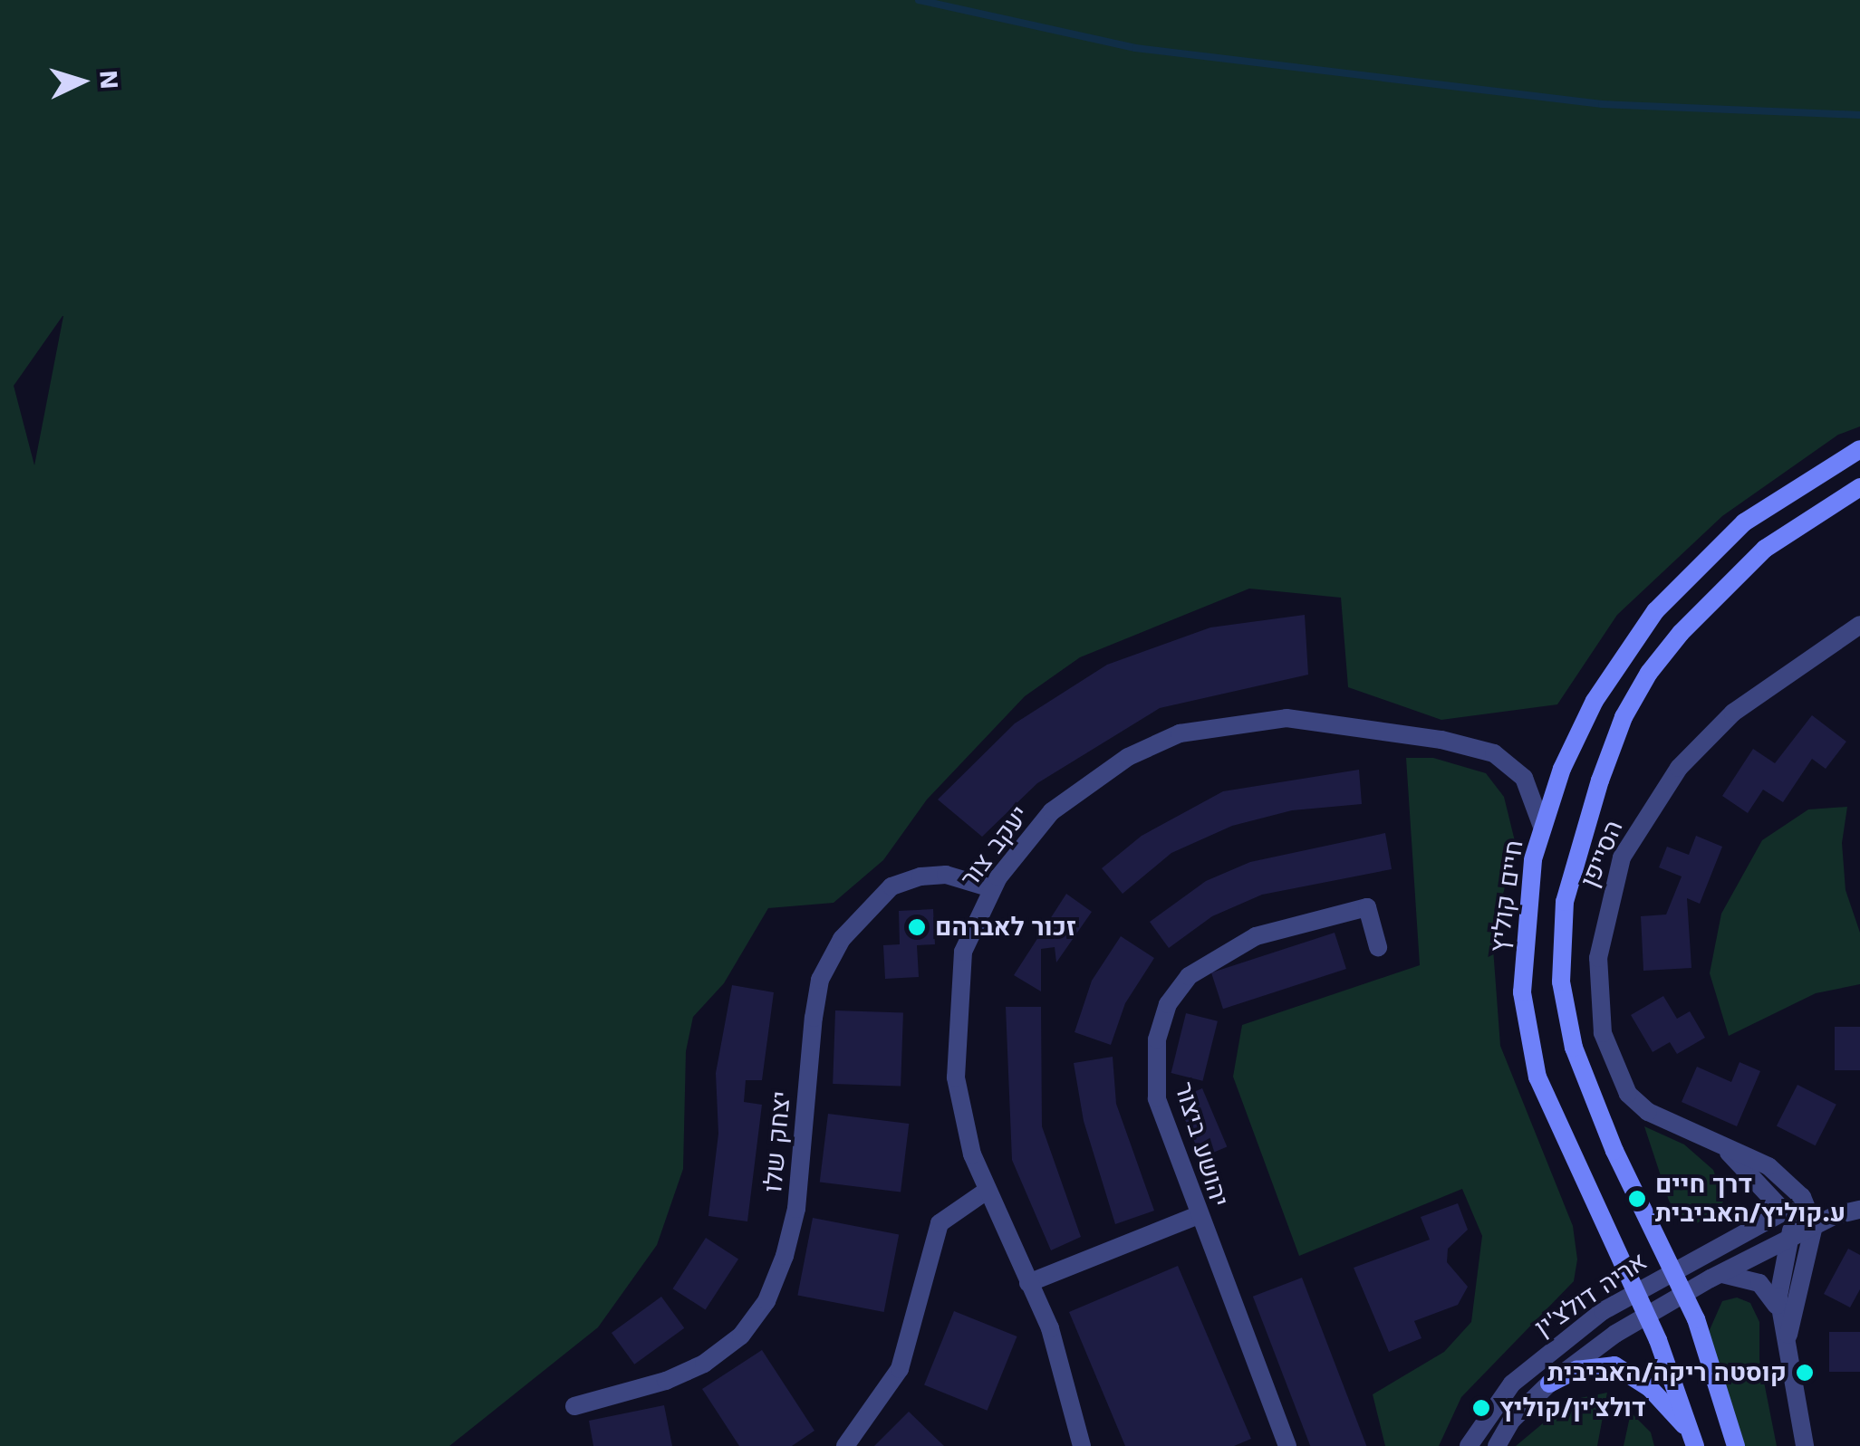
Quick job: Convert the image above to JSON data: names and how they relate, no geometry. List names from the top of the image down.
{
  "streets": {
    "main road": ["חיים קוליץ"],
    "street": [
      "יעקב צור",
      "הסייפן",
      "יצחק שלו",
      "יהושע ביצור",
      "אריה דולצ'ין"
    ]
  },
  "crossings": [
    ["יעקב צור", "חיים קוליץ"],
    ["יעקב צור", "יצחק שלו"],
    ["הסייפן", "אריה דולצ'ין"],
    ["חיים קוליץ", "אריה דולצ'ין"]
  ],
  "places": [
    "זכור לאברהם",
    "דרך חיים ע.קוליץ/האביבית",
    "קוסטה ריקה/האביבית",
    "דולצ׳ין/קוליץ"
  ],
  "north": "right"
}
